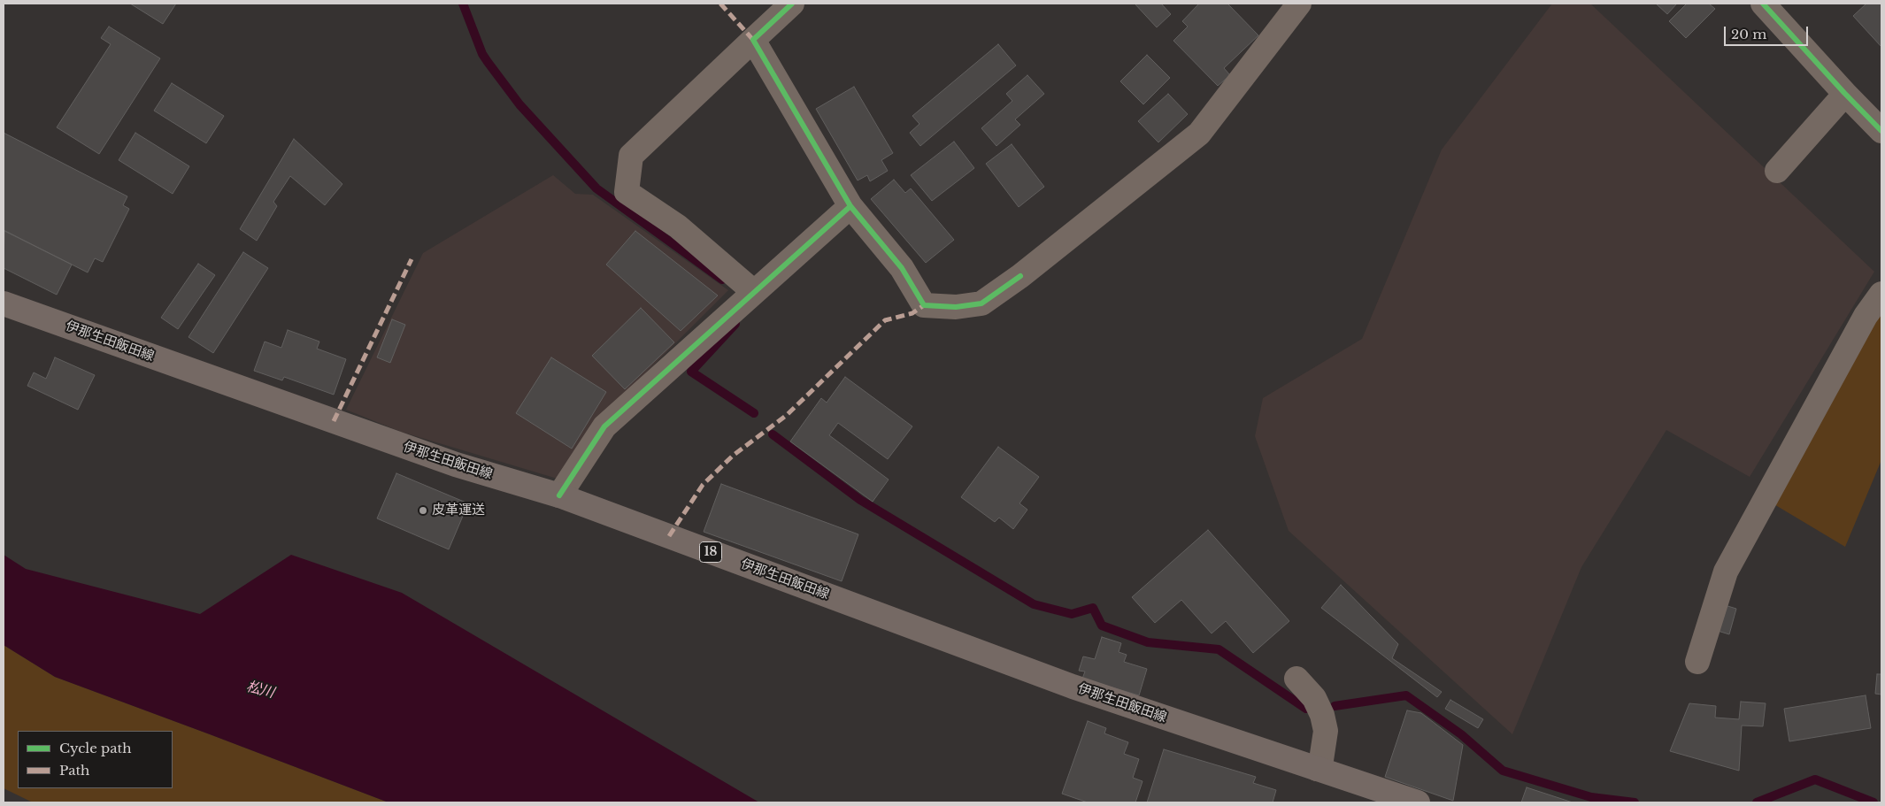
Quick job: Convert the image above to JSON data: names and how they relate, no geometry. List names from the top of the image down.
{
  "streets": {
    "main road": ["伊那生田飯田線", "18"]
  },
  "water": ["松川"],
  "places": ["皮革運送"],
  "legend": ["Cycle path", "Path"],
  "scale_bar": "20 m"
}
